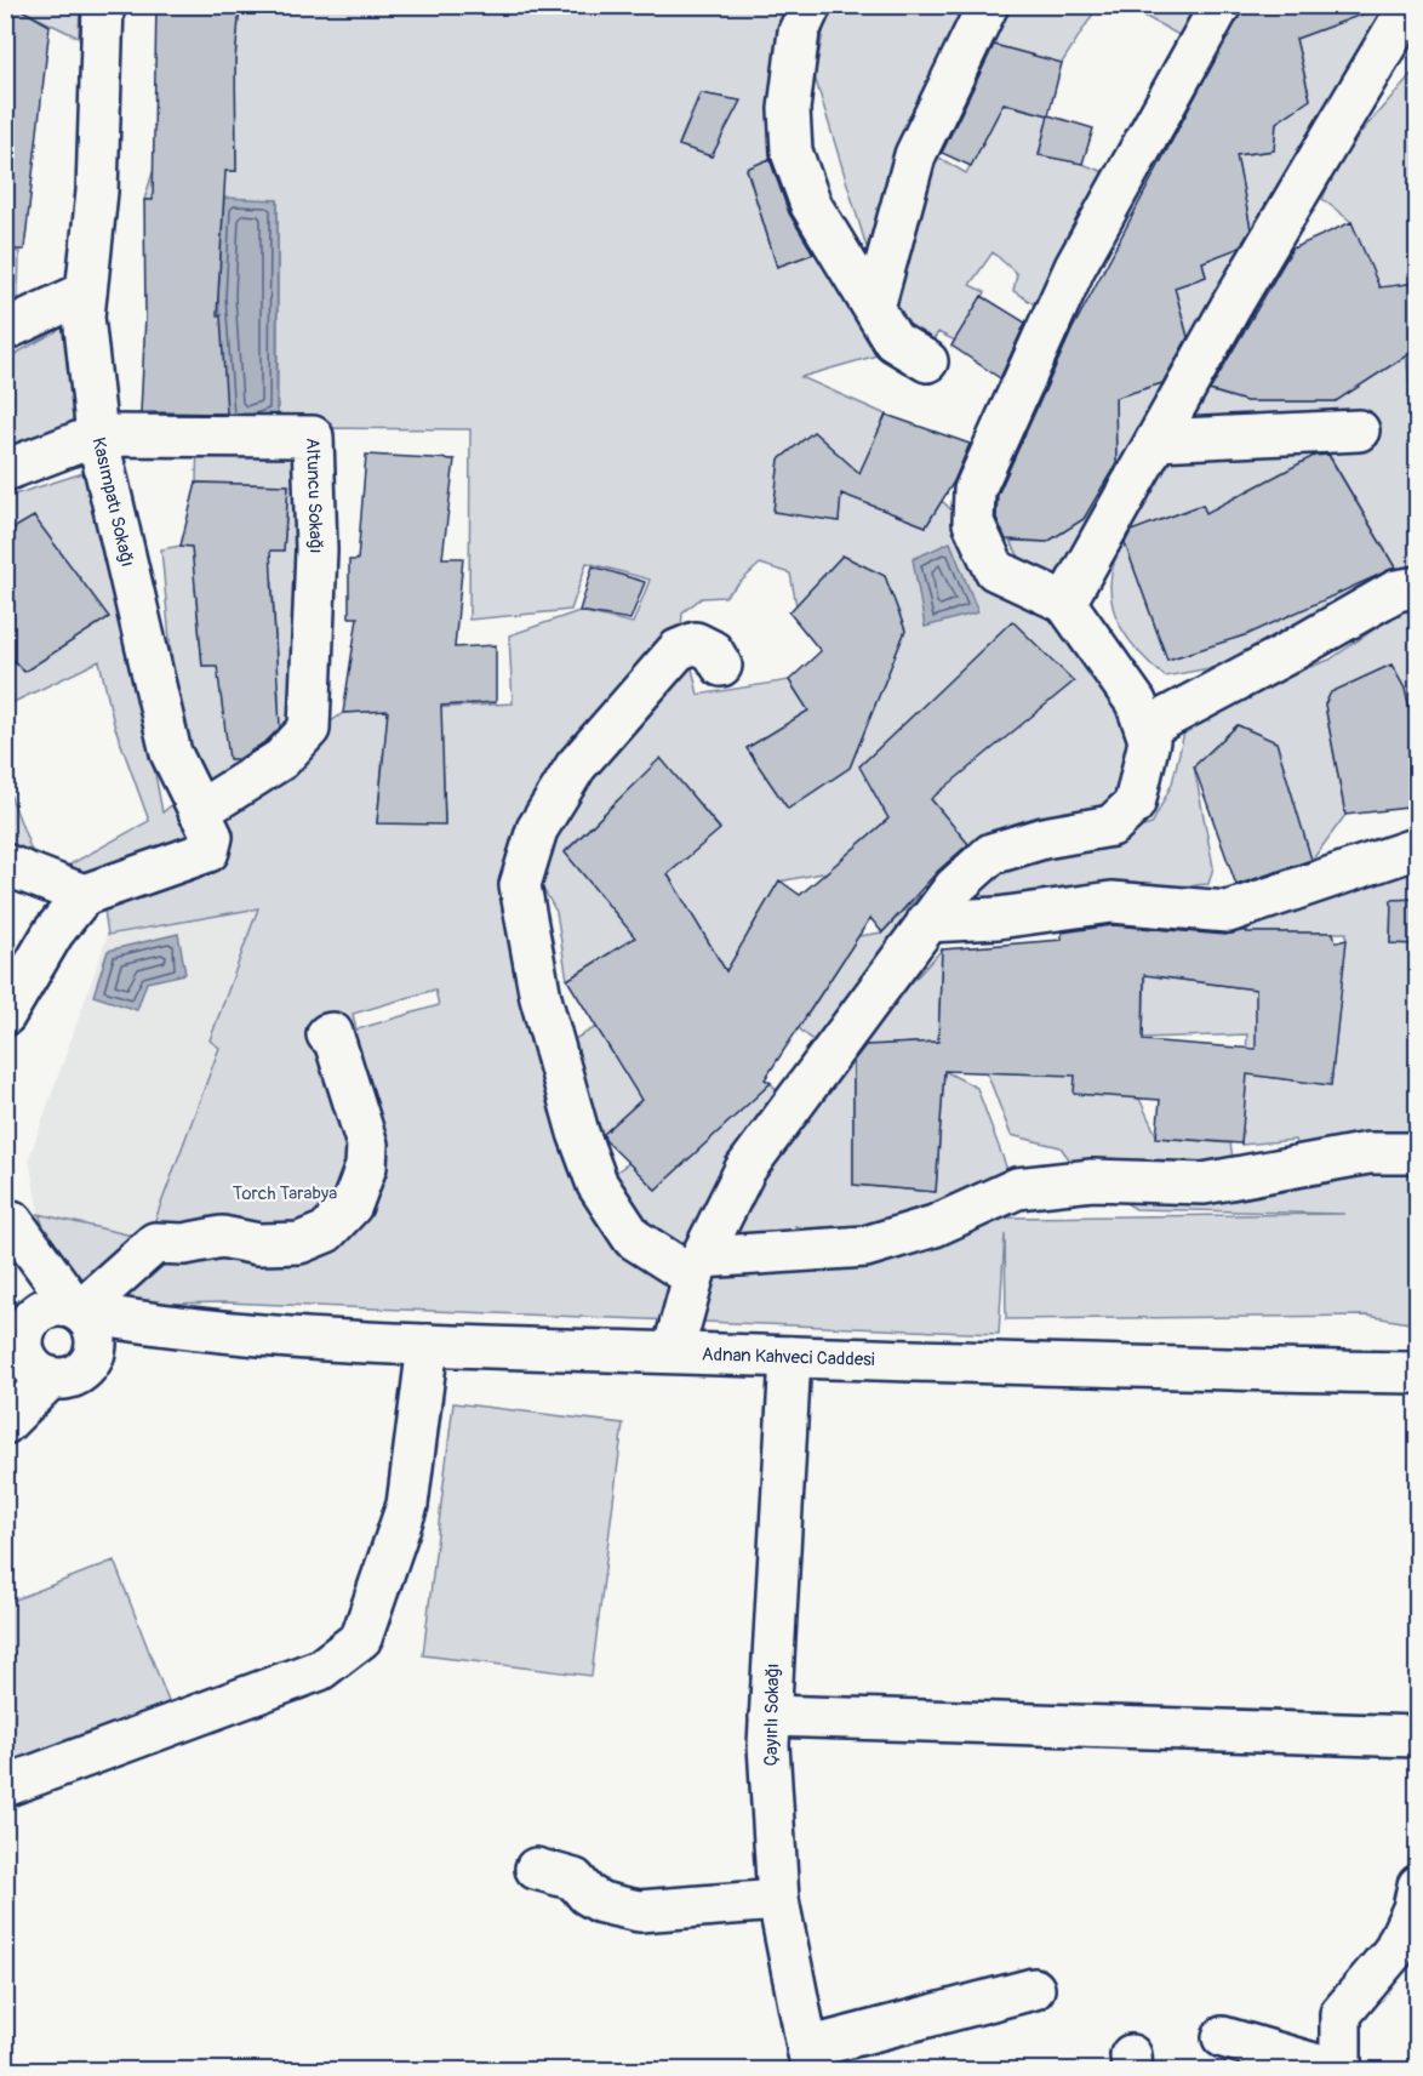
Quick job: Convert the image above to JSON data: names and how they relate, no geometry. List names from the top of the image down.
{
  "streets": {
    "street": [
      "Altuncu Sokağı",
      "Kasımpatı Sokağı",
      "Adnan Kahveci Caddesi",
      "Çayırlı Sokağı"
    ]
  },
  "crossings": [
    ["Altuncu Sokağı", "Kasımpatı Sokağı"],
    ["Adnan Kahveci Caddesi", "Çayırlı Sokağı"]
  ],
  "parks": ["Torch Tarabya"]
}
